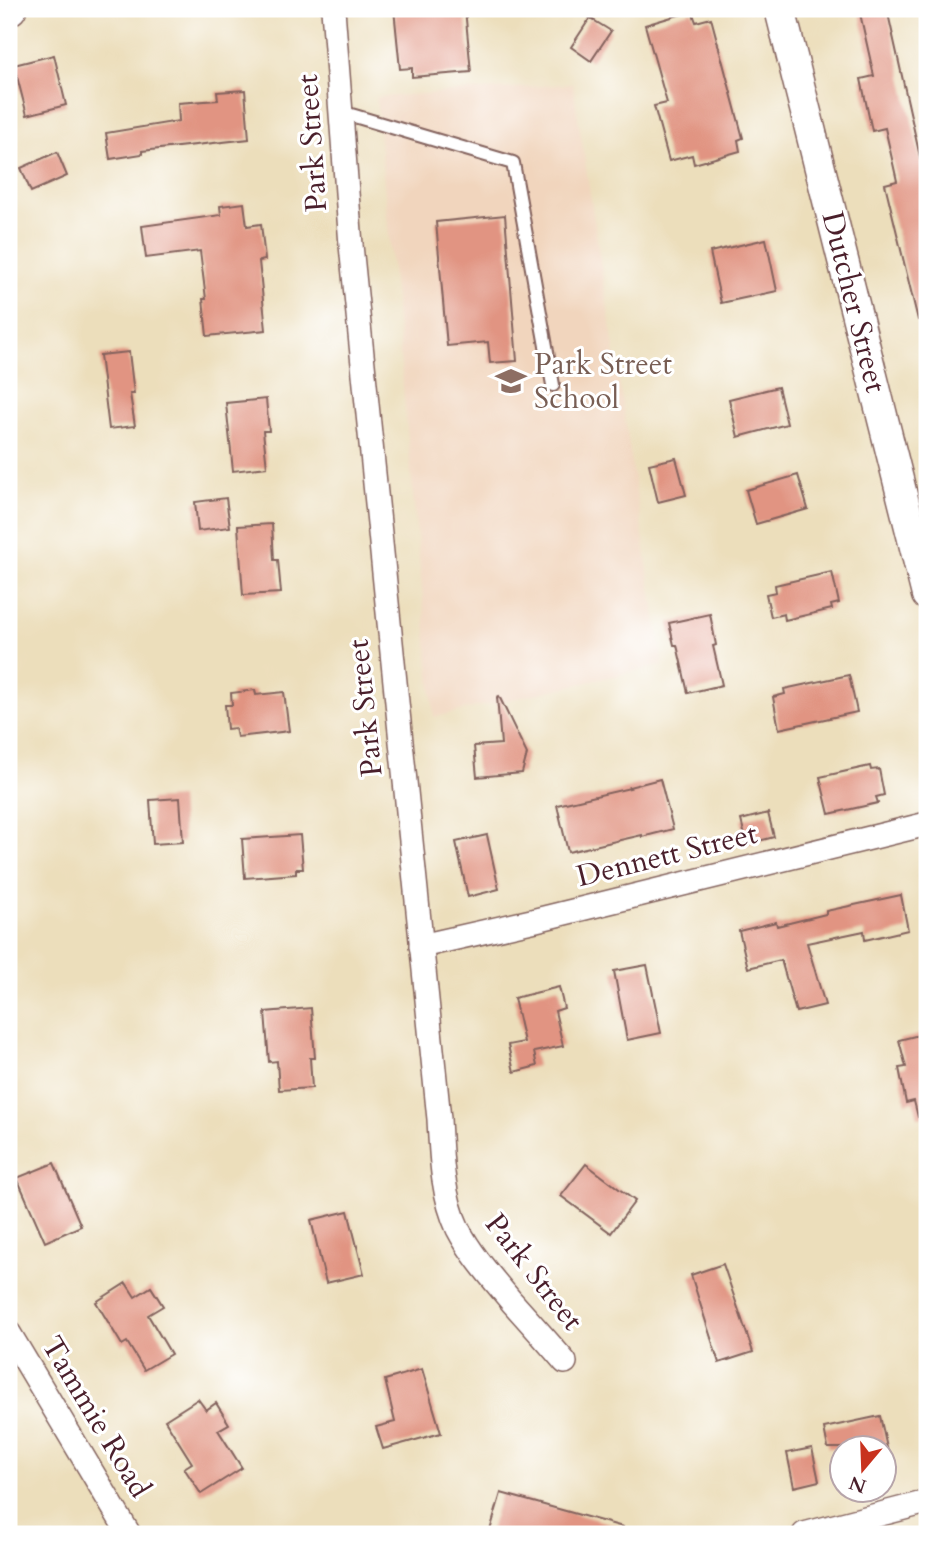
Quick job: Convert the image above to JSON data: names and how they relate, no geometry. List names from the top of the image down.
{
  "streets": {
    "street": [
      "Park Street",
      "Dutcher Street",
      "Dennett Street",
      "Tammie Road"
    ]
  },
  "crossings": [
    ["Park Street", "Dennett Street"]
  ],
  "places": {
    "school or university": ["Park Street School"]
  },
  "north": "bottom"
}
